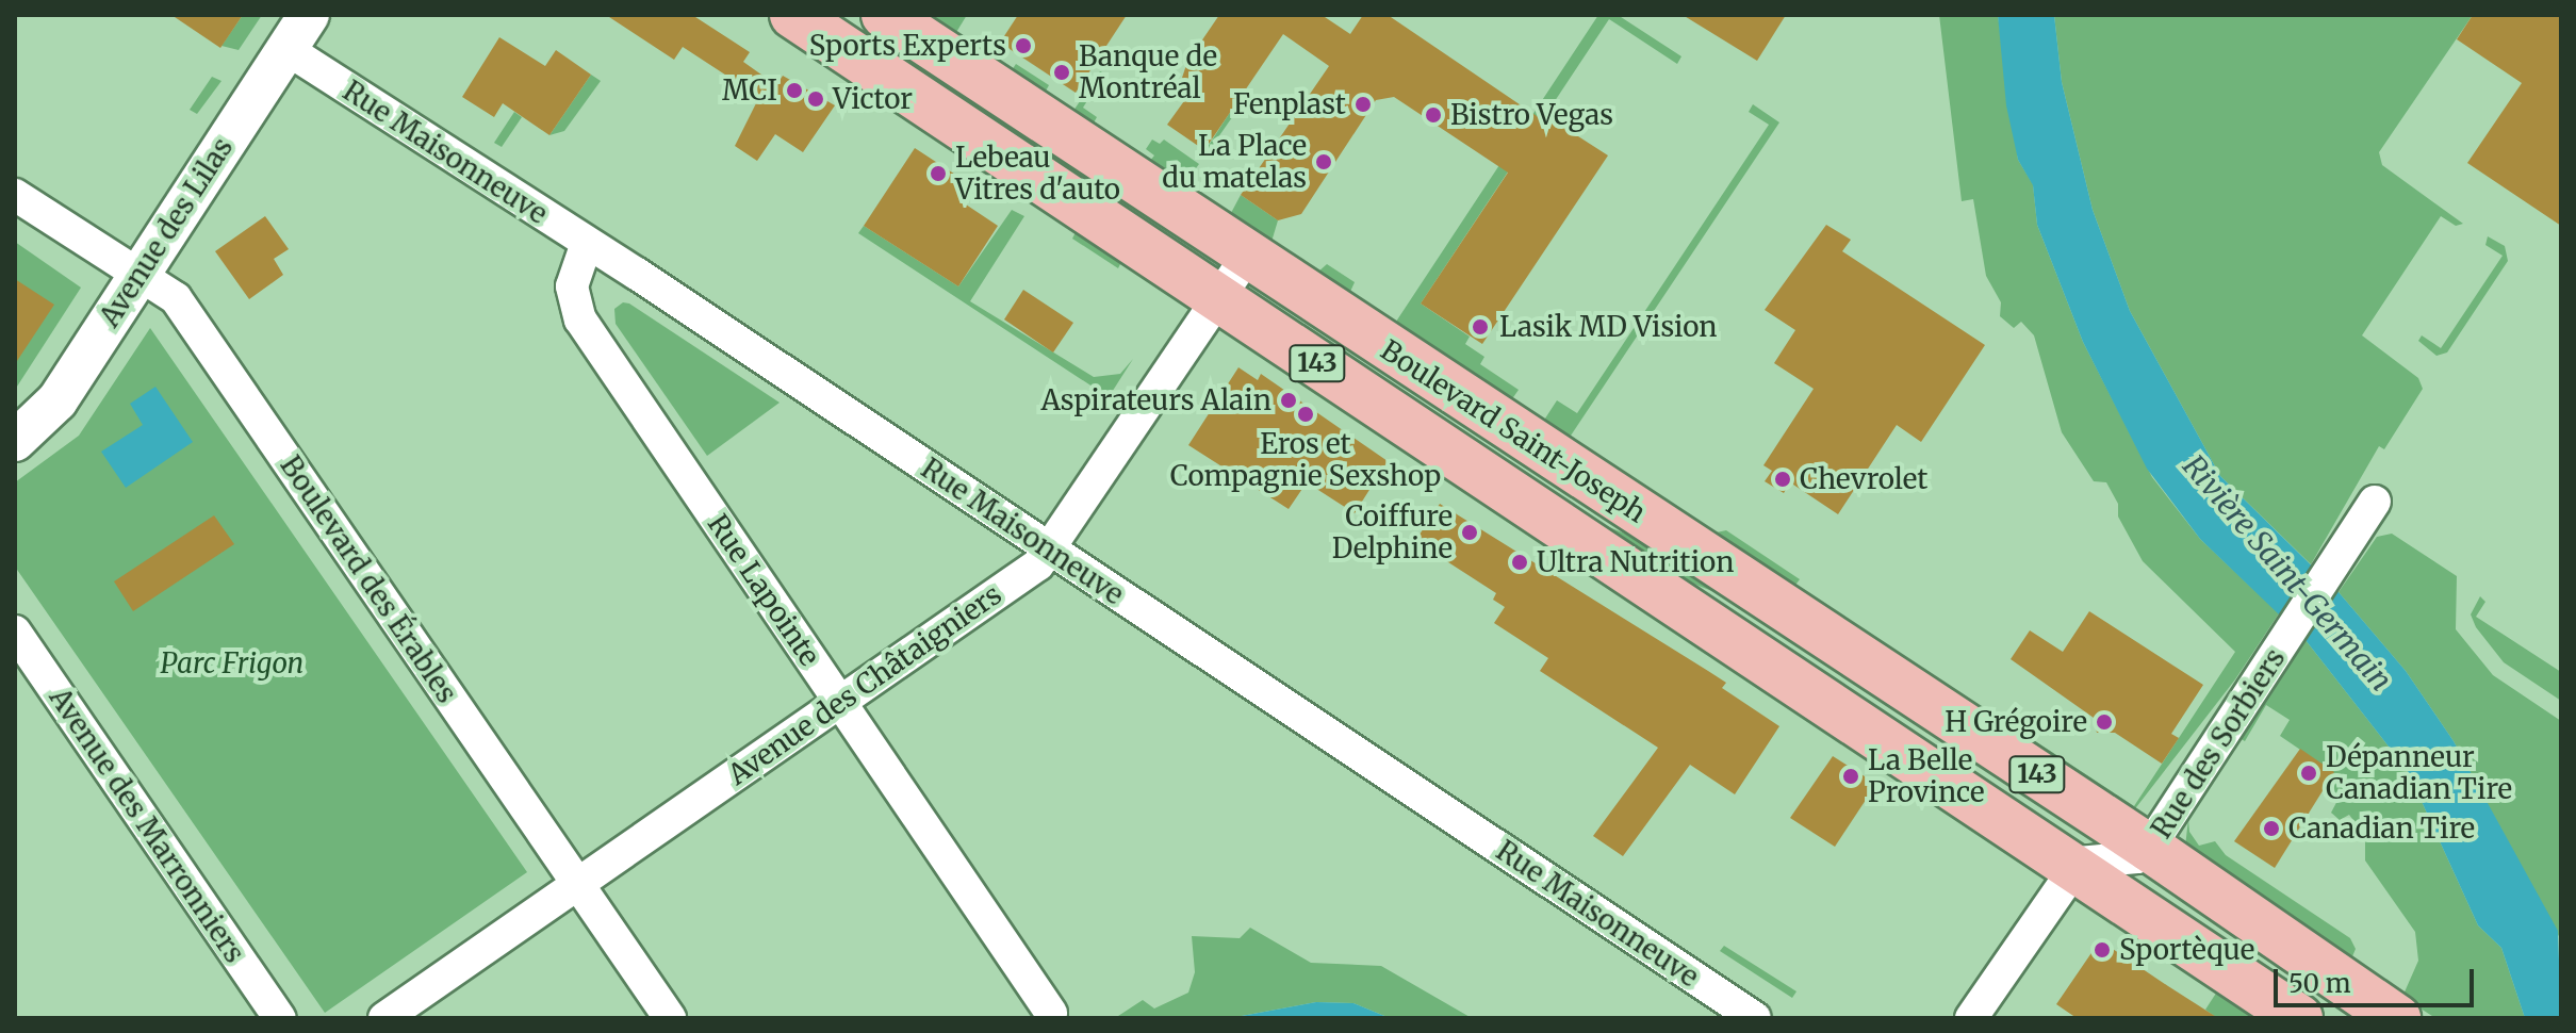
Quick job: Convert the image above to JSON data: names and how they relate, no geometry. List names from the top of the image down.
{
  "streets": {
    "main road": ["143", "Boulevard Saint-Joseph"],
    "street": [
      "Rue Maisonneuve",
      "Avenue des Lilas",
      "Boulevard des Érables",
      "Rue Lapointe",
      "Avenue des Châtaigniers",
      "Rue des Sorbiers",
      "Avenue des Marronniers"
    ]
  },
  "crossings": [
    ["Rue Maisonneuve", "Avenue des Lilas"],
    ["Rue Maisonneuve", "Rue Lapointe"],
    ["Rue Maisonneuve", "Avenue des Châtaigniers"],
    ["Avenue des Lilas", "Boulevard des Érables"],
    ["Boulevard Saint-Joseph", "Avenue des Châtaigniers"],
    ["Boulevard Saint-Joseph", "Rue des Sorbiers"],
    ["Boulevard des Érables", "Avenue des Châtaigniers"],
    ["Rue Lapointe", "Avenue des Châtaigniers"]
  ],
  "water": ["Rivière Saint-Germain"],
  "parks": ["Parc Frigon"],
  "places": [
    "Sports Experts",
    "Banque de Montréal",
    "MCI",
    "Victor",
    "Fenplast",
    "Bistro Vegas",
    "La Place du matelas",
    "Lebeau Vitres d'auto",
    "Lasik MD Vision",
    "Aspirateurs Alain",
    "Eros et Compagnie Sexshop",
    "Chevrolet",
    "Coiffure Delphine",
    "Ultra Nutrition",
    "H Grégoire",
    "Dépanneur Canadian Tire",
    "La Belle Province",
    "Canadian Tire",
    "Sportèque"
  ],
  "scale_bar": "50 m"
}
